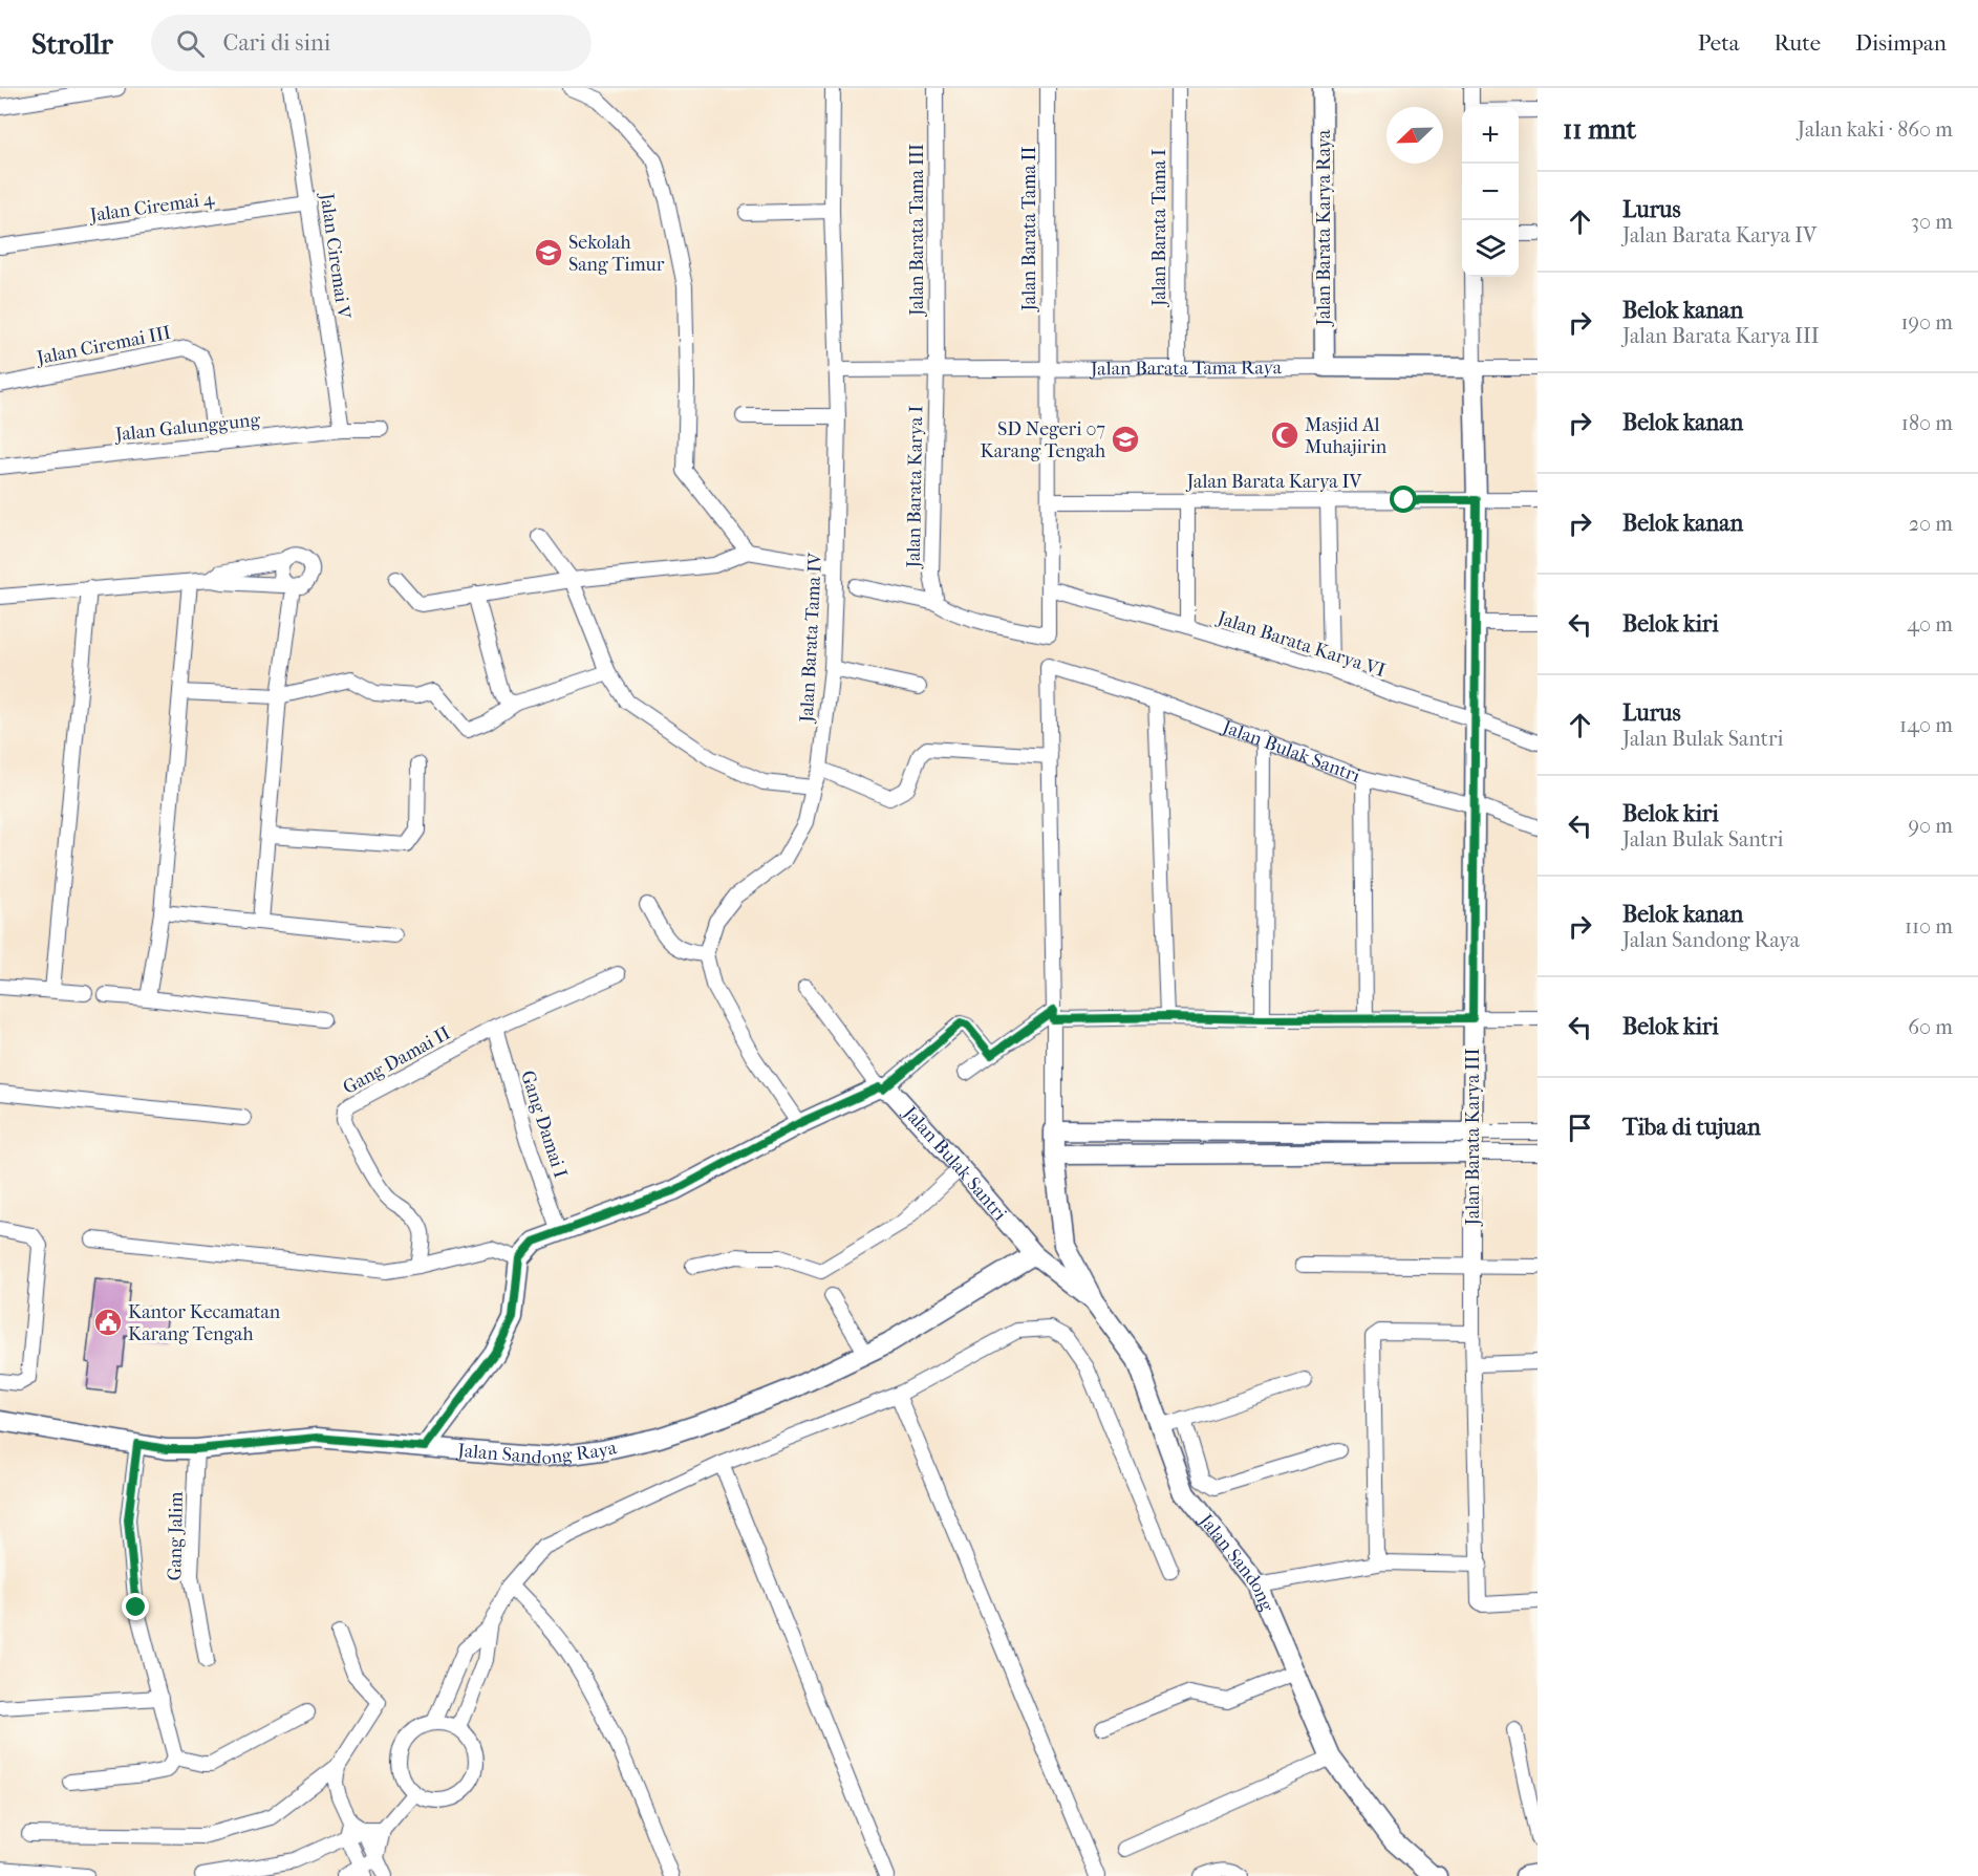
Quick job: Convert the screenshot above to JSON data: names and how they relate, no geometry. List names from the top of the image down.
{
  "streets": {
    "street": [
      "Jalan Ciremai 4",
      "Jalan Barata Tama I",
      "Jalan Barata Karya Raya",
      "Jalan Barata Tama II",
      "Jalan Barata Tama III",
      "Jalan Ciremai V",
      "Jalan Ciremai III",
      "Jalan Barata Tama Raya",
      "Jalan Galunggung",
      "Jalan Barata Karya IV",
      "Jalan Barata Karya I",
      "Jalan Barata Tama IV",
      "Jalan Barata Karya VI",
      "Jalan Bulak Santri",
      "Gang Damai II",
      "Gang Damai I",
      "Jalan Barata Karya III",
      "Jalan Sandong Raya",
      "Gang Jalim",
      "Jalan Sandong"
    ]
  },
  "crossings": [
    ["Jalan Ciremai 4", "Jalan Ciremai V"],
    ["Jalan Barata Tama I", "Jalan Barata Tama Raya"],
    ["Jalan Barata Karya Raya", "Jalan Barata Tama Raya"],
    ["Jalan Barata Tama II", "Jalan Barata Tama Raya"],
    ["Jalan Barata Tama II", "Jalan Barata Karya IV"],
    ["Jalan Barata Tama II", "Jalan Barata Karya I"],
    ["Jalan Barata Tama II", "Jalan Barata Karya VI"],
    ["Jalan Barata Tama III", "Jalan Barata Tama Raya"],
    ["Jalan Barata Tama III", "Jalan Barata Karya I"],
    ["Jalan Ciremai V", "Jalan Galunggung"],
    ["Jalan Ciremai III", "Jalan Galunggung"],
    ["Jalan Barata Tama Raya", "Jalan Barata Karya I"],
    ["Jalan Barata Tama Raya", "Jalan Barata Tama IV"],
    ["Jalan Barata Tama Raya", "Jalan Barata Karya III"],
    ["Jalan Barata Karya IV", "Jalan Barata Karya III"],
    ["Jalan Barata Karya VI", "Jalan Barata Karya III"],
    ["Jalan Bulak Santri", "Jalan Barata Karya III"],
    ["Jalan Bulak Santri", "Jalan Sandong Raya"],
    ["Jalan Bulak Santri", "Jalan Sandong"],
    ["Gang Damai II", "Gang Damai I"],
    ["Jalan Sandong Raya", "Gang Jalim"],
    ["Jalan Sandong Raya", "Jalan Sandong"]
  ],
  "places": {
    "school or university": ["Sekolah Sang Timur", "SD Negeri 07 Karang Tengah"],
    "mosque": ["Masjid Al Muhajirin"],
    "public building": ["Kantor Kecamatan Karang Tengah"]
  },
  "north": "bottom left",
  "page": {
    "header": "Strollr",
    "search": "Cari di sini",
    "nav": ["Peta", "Rute", "Disimpan"],
    "heading": ["11 mnt", "Jalan kaki · 860 m"],
    "map_buttons": ["+", "−"],
    "list": [
      ["Lurus", "Jalan Barata Karya IV", "30 m"],
      ["Belok kanan", "Jalan Barata Karya III", "190 m"],
      ["Belok kanan", "180 m"],
      ["Belok kanan", "20 m"],
      ["Belok kiri", "40 m"],
      ["Lurus", "Jalan Bulak Santri", "140 m"],
      ["Belok kiri", "Jalan Bulak Santri", "90 m"],
      ["Belok kanan", "Jalan Sandong Raya", "110 m"],
      ["Belok kiri", "60 m"],
      "Tiba di tujuan"
    ]
  }
}
